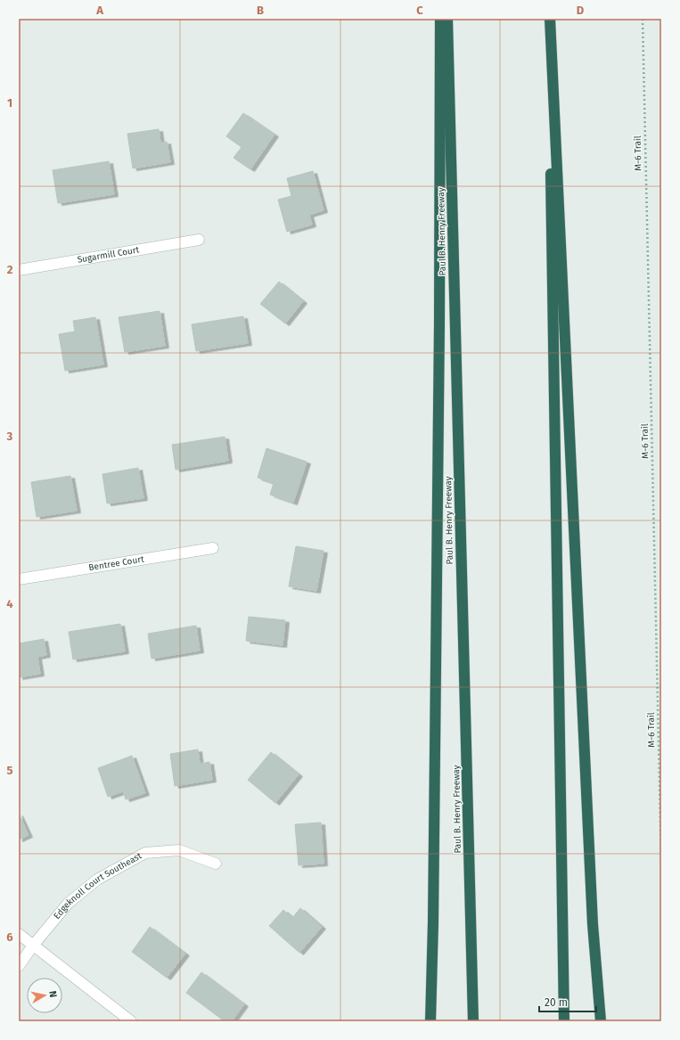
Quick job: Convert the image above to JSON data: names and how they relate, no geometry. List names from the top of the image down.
{
  "streets": {
    "highway": ["Paul B. Henry Freeway"],
    "street": ["Sugarmill Court", "Bentree Court", "Edgeknoll Court Southeast"],
    "path": ["M-6 Trail"]
  },
  "scale_bar": "20 m",
  "north": "right",
  "grid": {
    "columns": [
      "A",
      "B",
      "C",
      "D"
    ],
    "rows": [
      "1",
      "2",
      "3",
      "4",
      "5",
      "6"
    ]
  }
}
